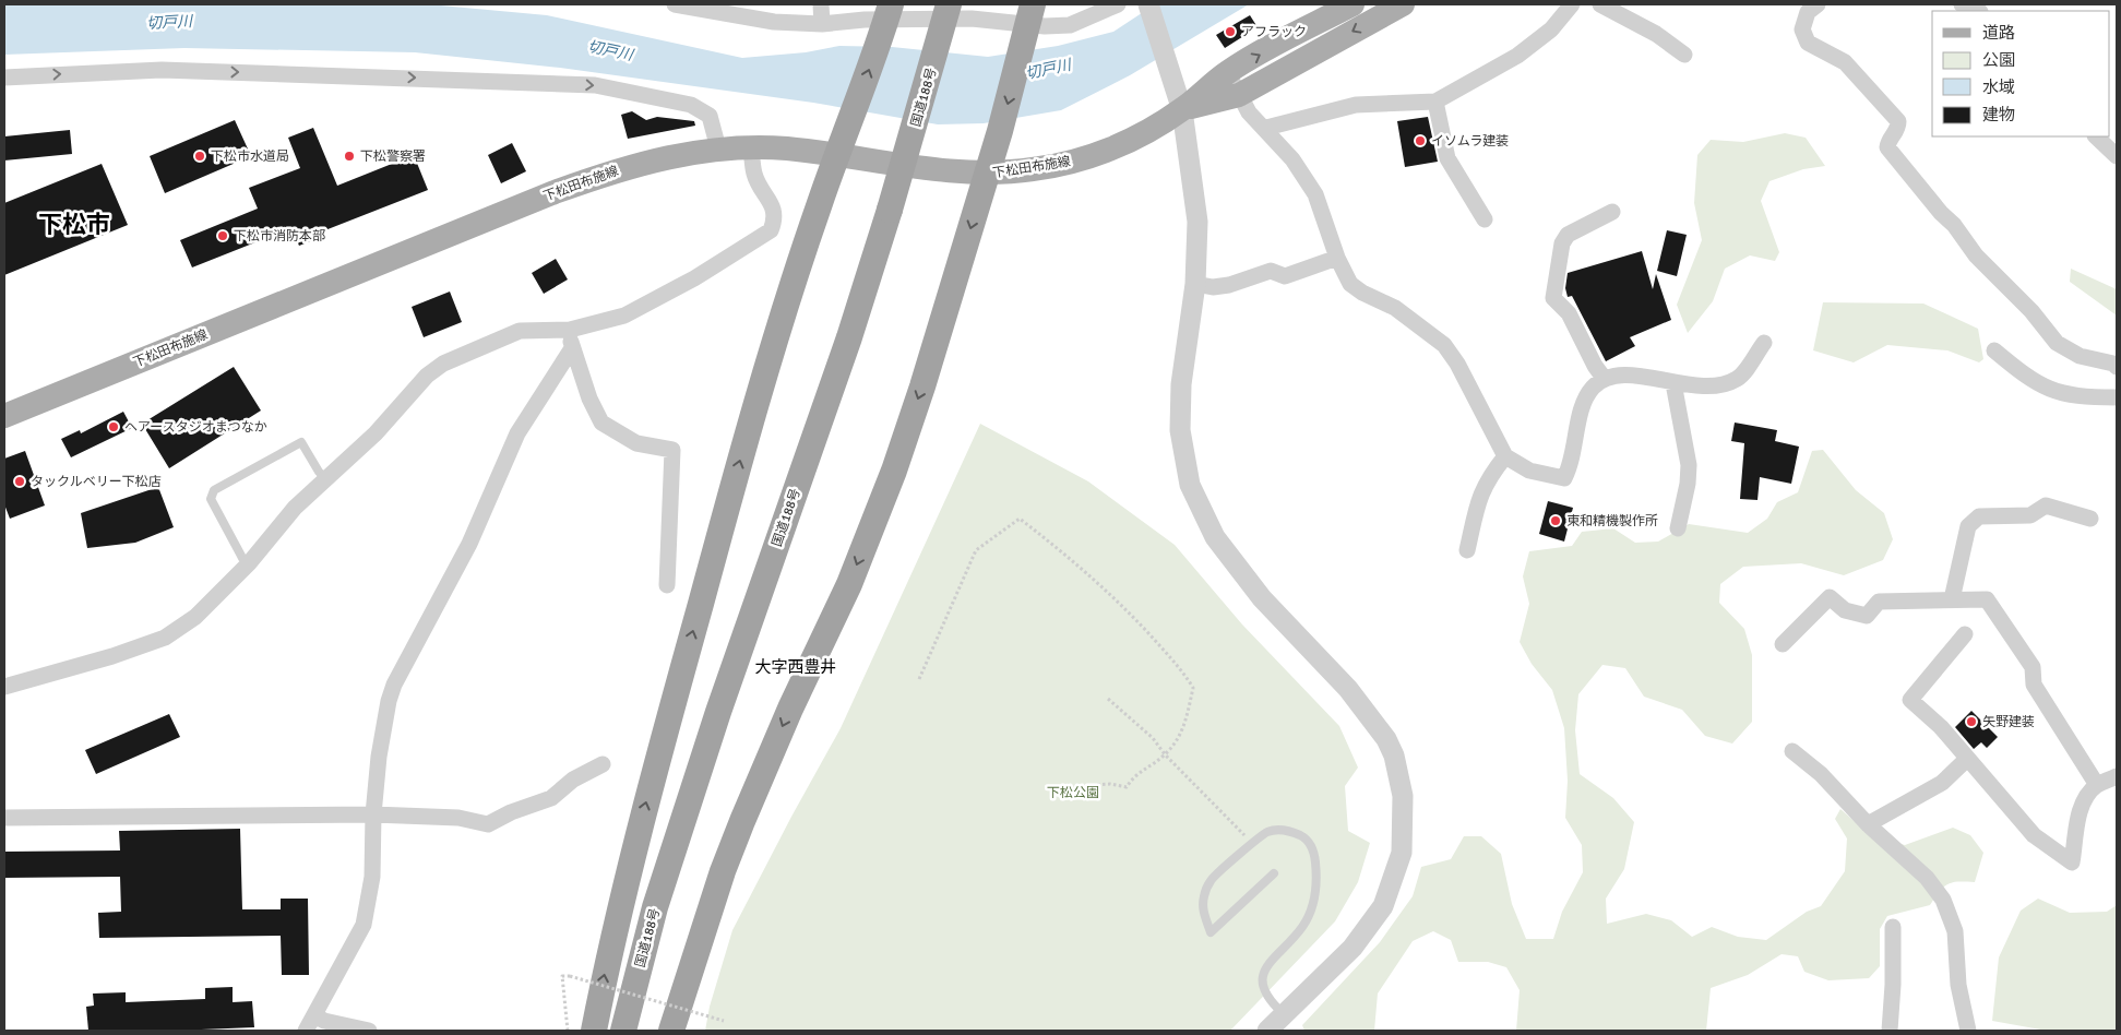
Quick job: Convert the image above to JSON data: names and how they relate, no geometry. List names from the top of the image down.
{
  "streets": {
    "highway": ["国道188号"],
    "main road": ["下松田布施線"]
  },
  "districts": ["下松市", "大字西豊井"],
  "water": ["切戸川"],
  "parks": ["下松公園"],
  "places": [
    "アフラック",
    "イソムラ建装",
    "下松市水道局",
    "下松警察署",
    "下松市消防本部",
    "ヘアースタジオまつなか",
    "タックルベリー下松店",
    "東和精機製作所",
    "矢野建装"
  ],
  "legend": [
    "道路",
    "公園",
    "水域",
    "建物"
  ]
}
